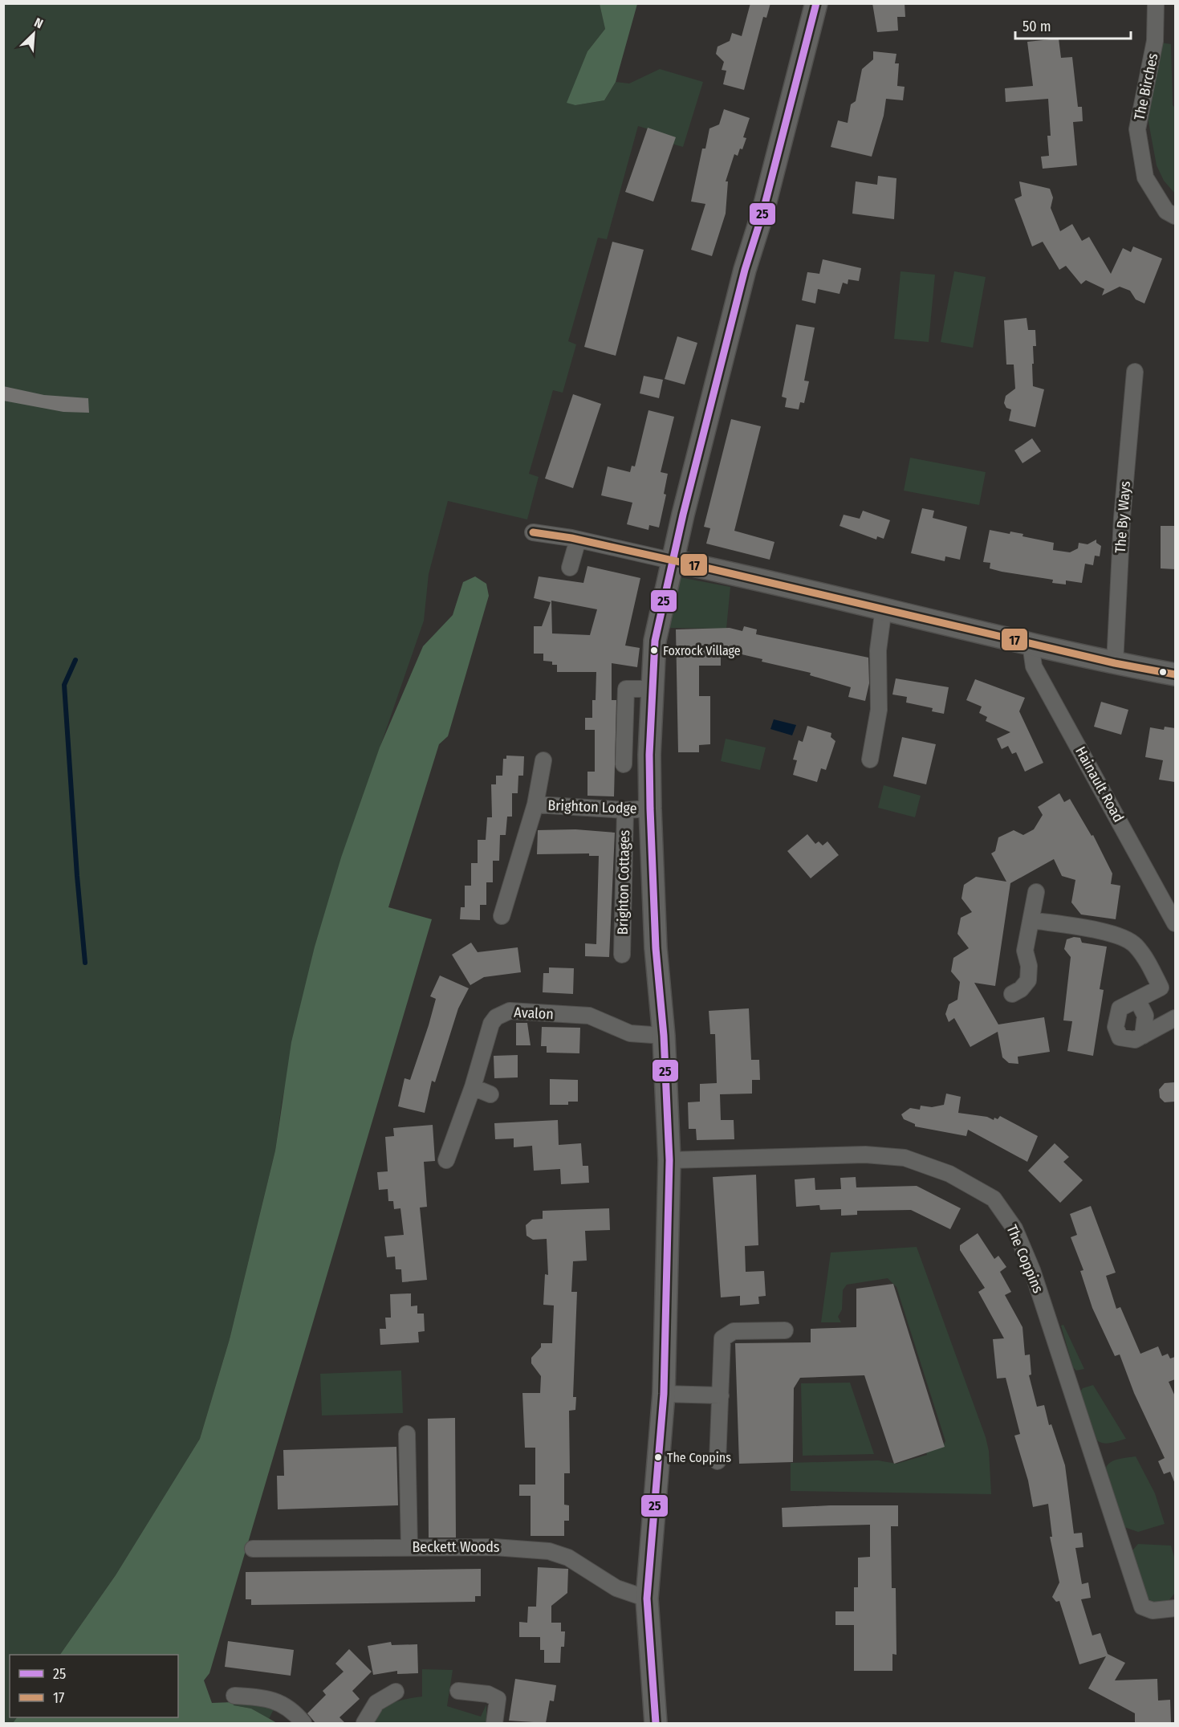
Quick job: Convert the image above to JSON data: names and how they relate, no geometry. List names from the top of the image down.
{
  "streets": {
    "street": [
      "The Birches",
      "The By Ways",
      "Hainault Road",
      "Brighton Lodge",
      "Brighton Cottages",
      "Avalon",
      "The Coppins",
      "Beckett Woods"
    ]
  },
  "crossings": [
    ["Brighton Lodge", "Brighton Cottages"]
  ],
  "places": ["Foxrock Village", "The Coppins"],
  "lines": ["transit line 25", "transit line 17"],
  "legend": ["25", "17"],
  "scale_bar": "50 m",
  "north": "top right"
}
